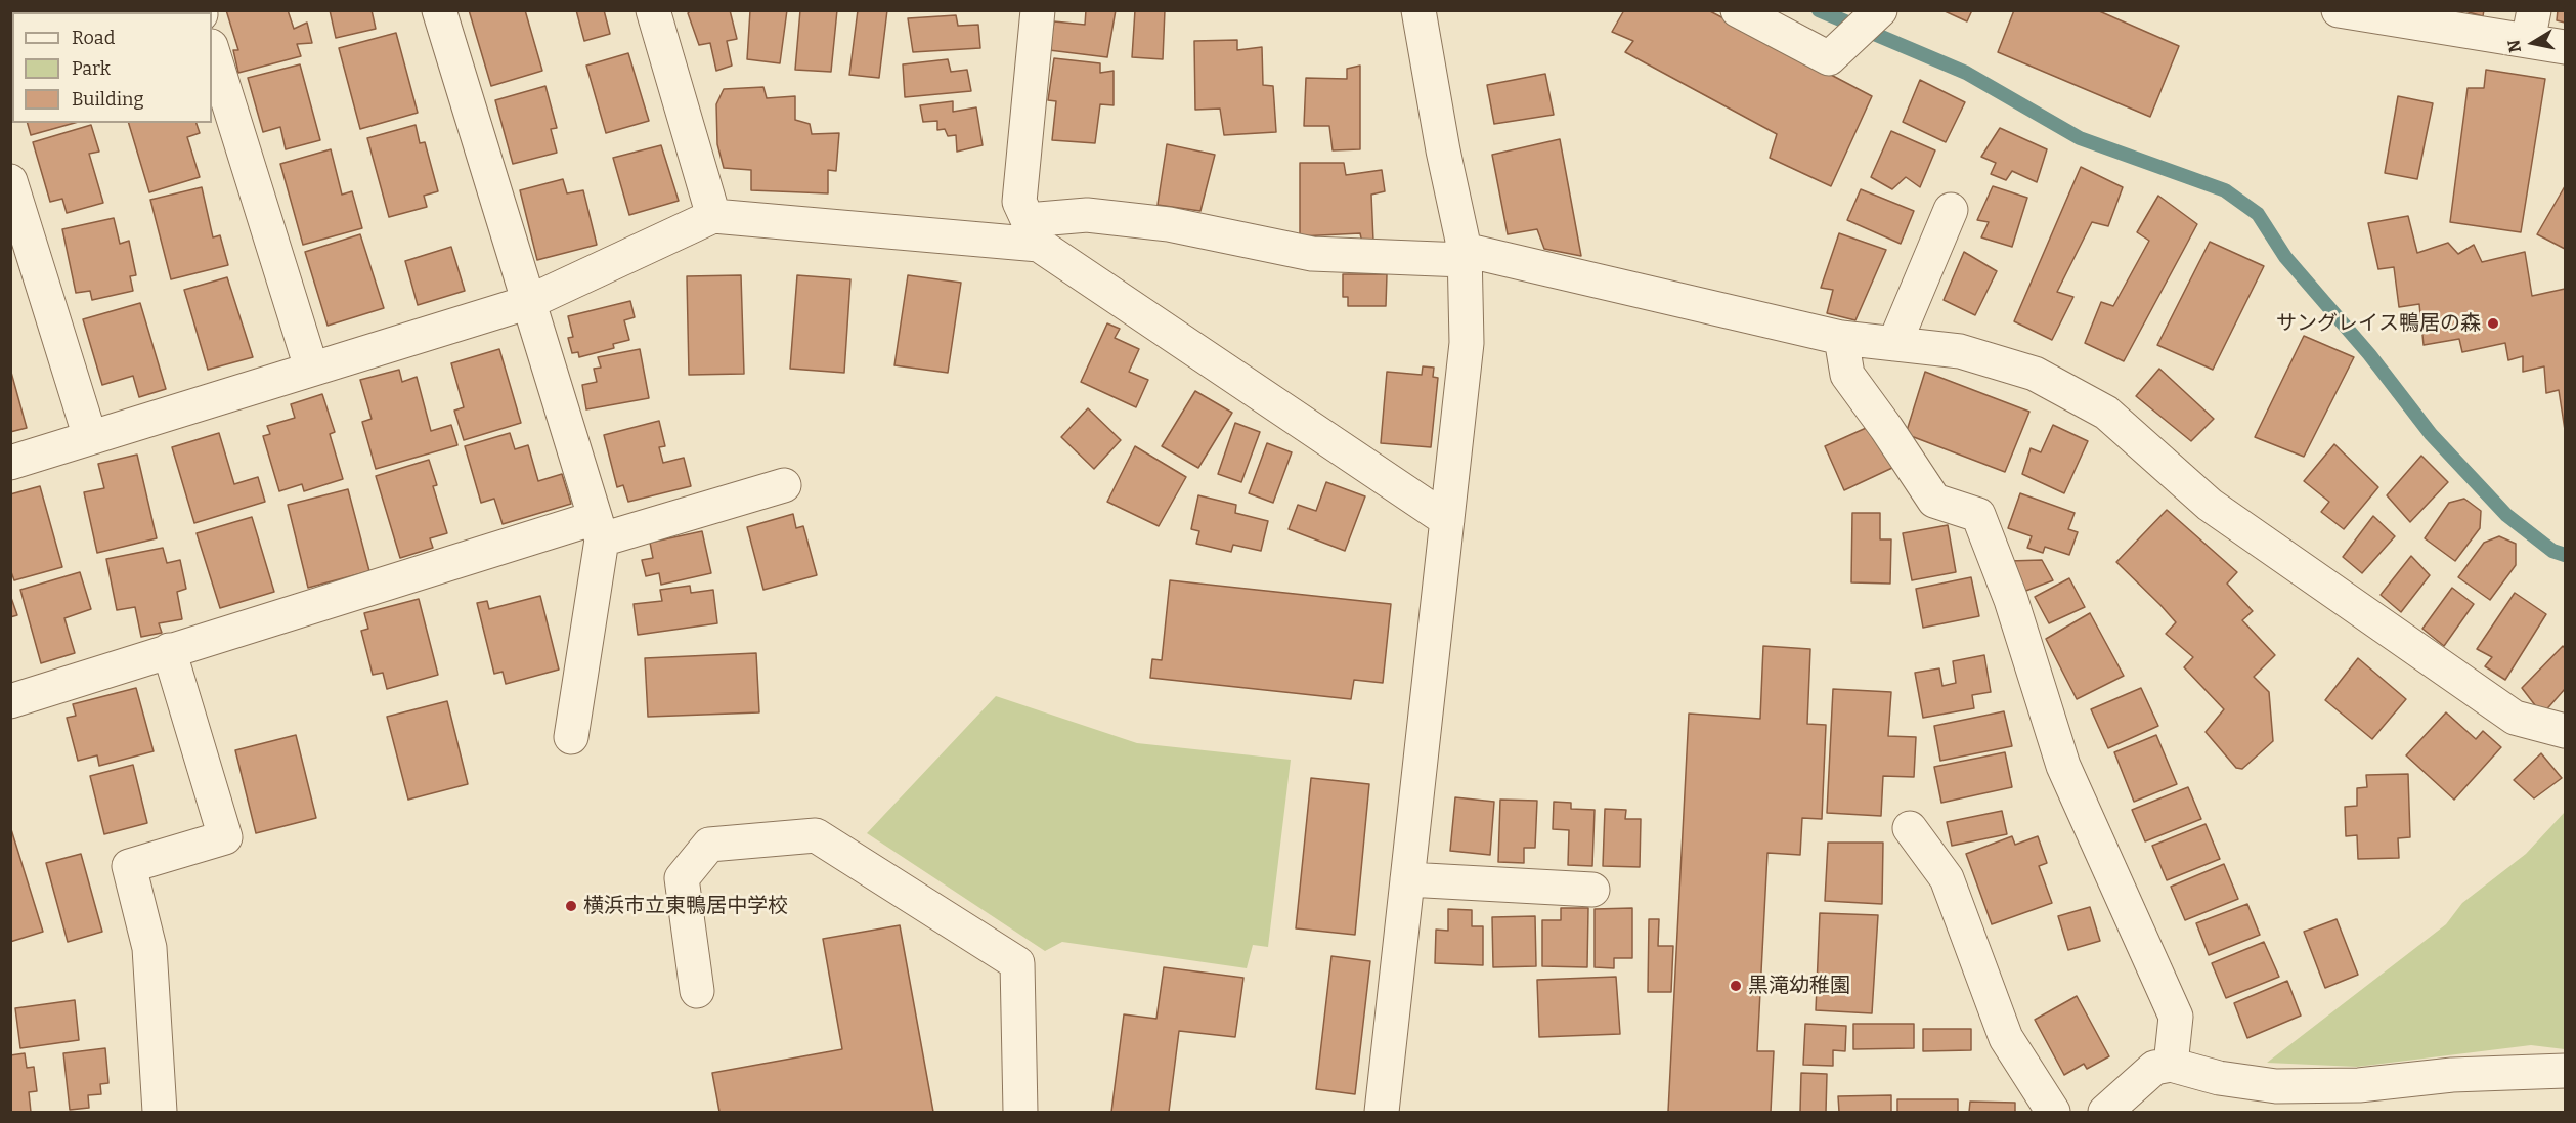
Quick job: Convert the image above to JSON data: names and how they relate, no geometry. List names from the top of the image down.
{
  "places": ["サングレイス鴨居の森", "横浜市立東鴨居中学校", "黒滝幼稚園"],
  "legend": ["Road", "Park", "Building"],
  "north": "left"
}
